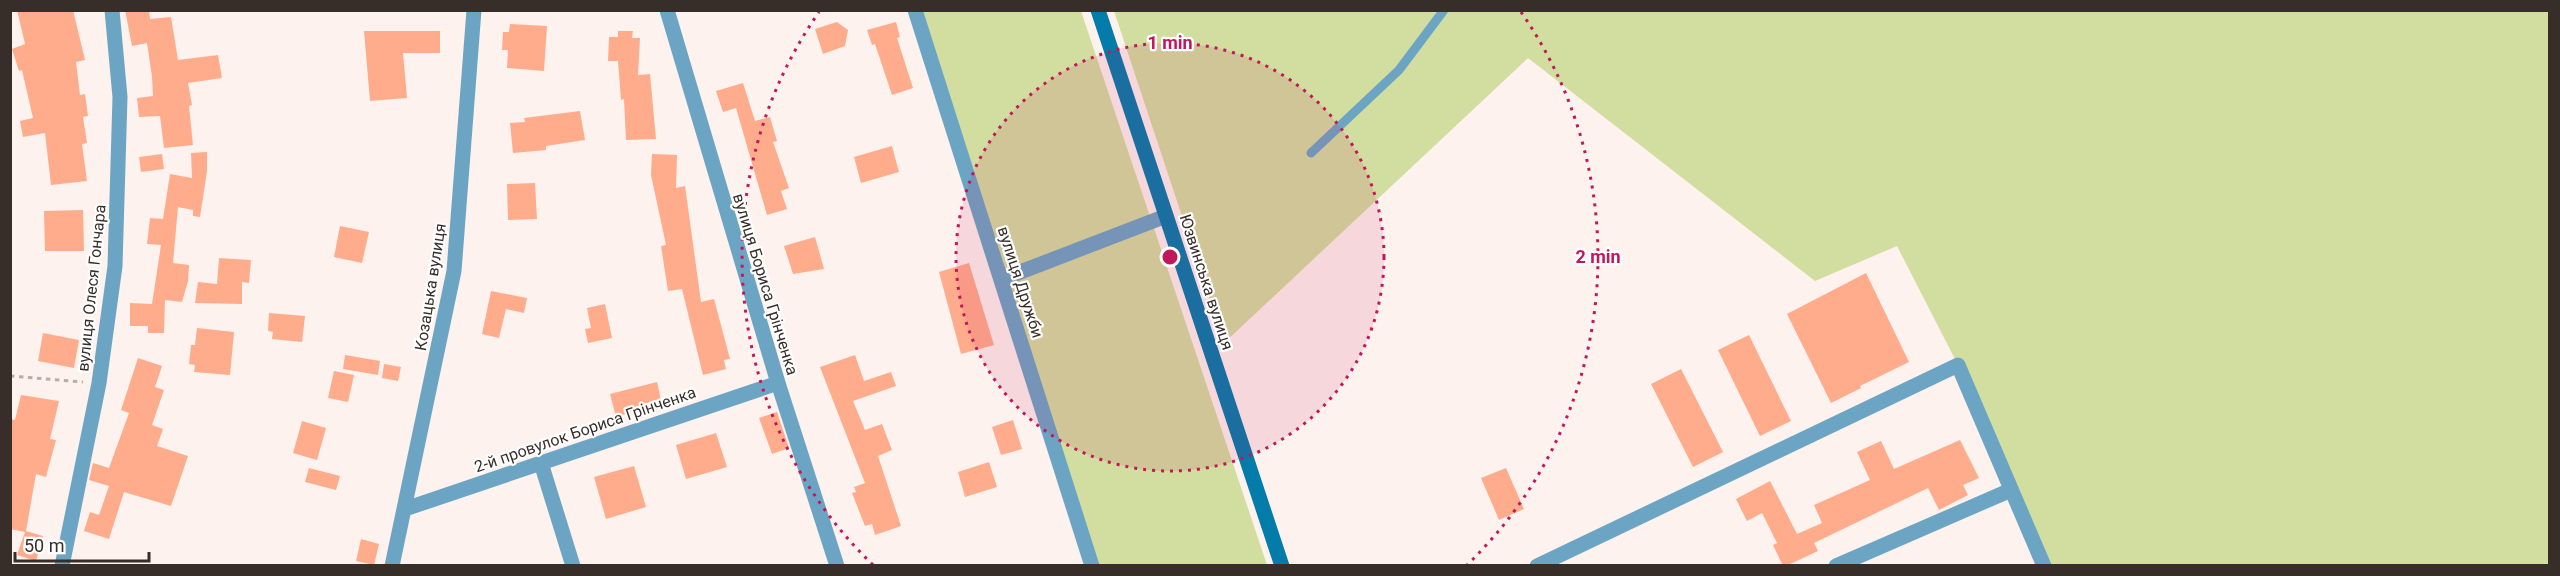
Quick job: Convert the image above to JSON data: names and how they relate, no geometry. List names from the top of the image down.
{
  "streets": {
    "main road": ["Юзвинська вулиця"],
    "street": [
      "вулиця Дружби",
      "вулиця Бориса Грінченка",
      "Козацька вулиця",
      "вулиця Олеся Гончара",
      "2-й провулок Бориса Грінченка"
    ]
  },
  "crossings": [
    ["вулиця Бориса Грінченка", "2-й провулок Бориса Грінченка"],
    ["Козацька вулиця", "2-й провулок Бориса Грінченка"]
  ],
  "scale_bar": "50 m",
  "rings": ["1 min", "2 min"]
}
